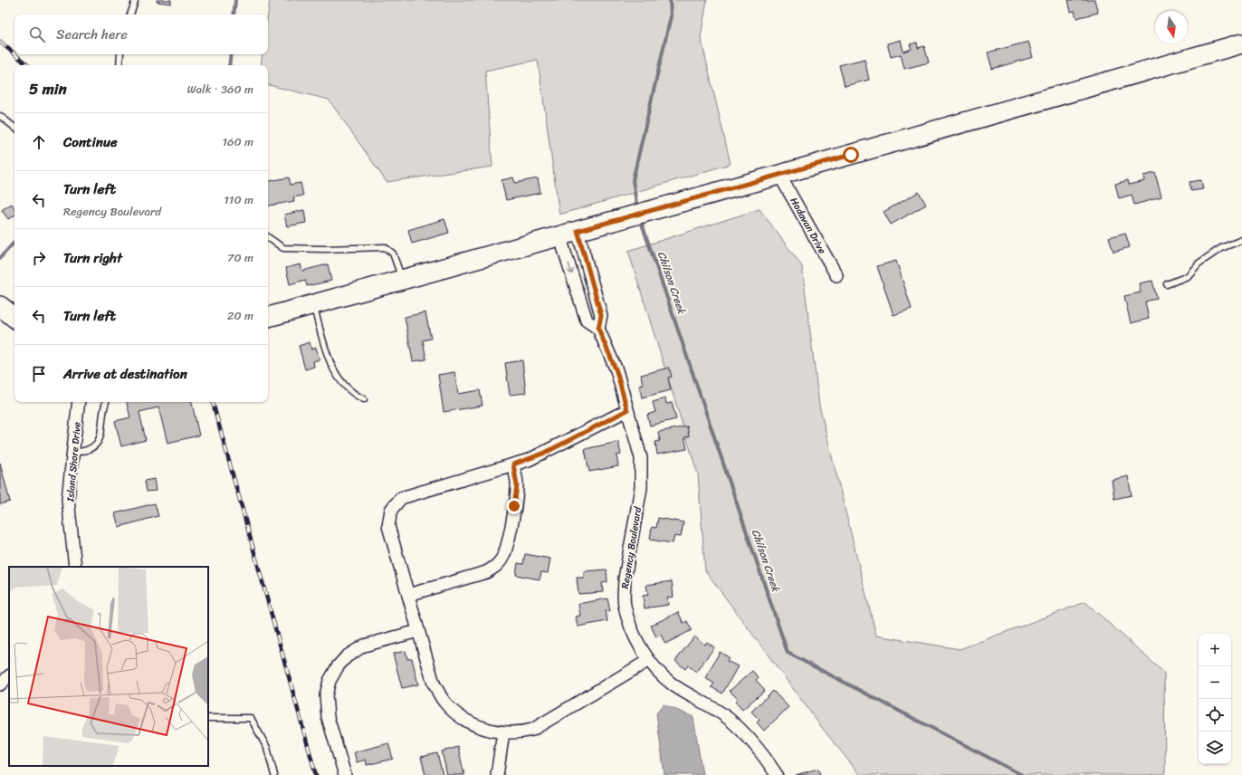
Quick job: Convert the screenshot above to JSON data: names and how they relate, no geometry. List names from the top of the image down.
{
  "streets": {
    "street": ["Hodavan Drive", "Island Shore Drive", "Regency Boulevard"]
  },
  "water": ["Chilson Creek"],
  "north": "bottom",
  "page": {
    "search": "Search here",
    "heading": ["5 min", "Walk · 360 m"],
    "list": [
      ["Continue", "160 m"],
      ["Turn left", "Regency Boulevard", "110 m"],
      ["Turn right", "70 m"],
      ["Turn left", "20 m"],
      "Arrive at destination"
    ],
    "map_buttons": ["+", "−"]
  }
}
